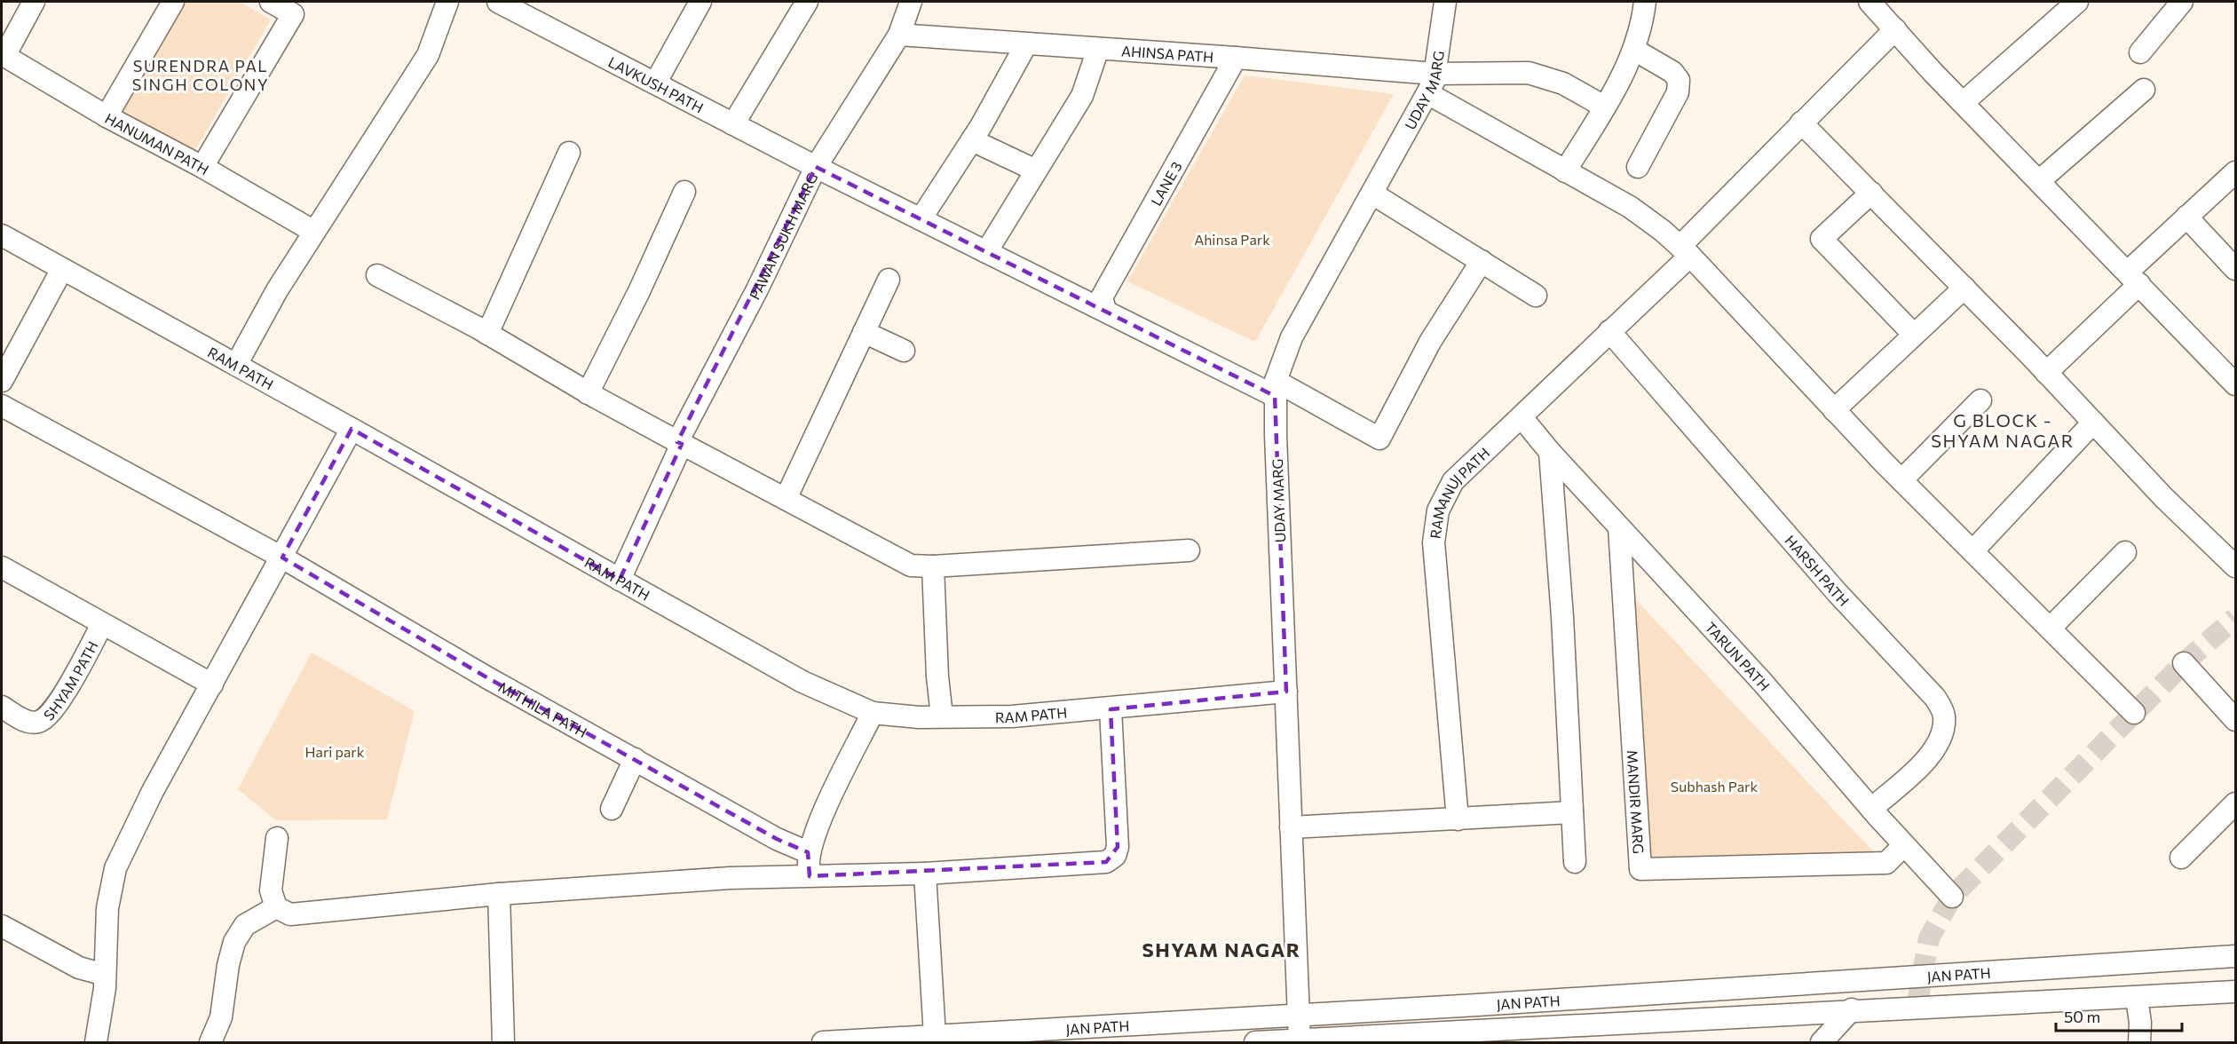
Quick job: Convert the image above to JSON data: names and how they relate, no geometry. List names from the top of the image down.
{
  "streets": {
    "street": [
      "AHINSA PATH",
      "LAVKUSH PATH",
      "UDAY MARG",
      "HANUMAN PATH",
      "LANE 3",
      "PAWAN SUKH MARG",
      "RAM PATH",
      "RAMANUJ PATH",
      "HARSH PATH",
      "TARUN PATH",
      "SHYAM PATH",
      "MITHILA PATH",
      "MANDIR MARG",
      "JAN PATH"
    ]
  },
  "crossings": [
    ["AHINSA PATH", "UDAY MARG"],
    ["AHINSA PATH", "LANE 3"],
    ["AHINSA PATH", "PAWAN SUKH MARG"],
    ["LAVKUSH PATH", "UDAY MARG"],
    ["LAVKUSH PATH", "LANE 3"],
    ["LAVKUSH PATH", "PAWAN SUKH MARG"],
    ["UDAY MARG", "RAM PATH"],
    ["UDAY MARG", "JAN PATH"],
    ["PAWAN SUKH MARG", "RAM PATH"],
    ["RAMANUJ PATH", "HARSH PATH"],
    ["RAMANUJ PATH", "TARUN PATH"],
    ["HARSH PATH", "TARUN PATH"],
    ["TARUN PATH", "MANDIR MARG"]
  ],
  "districts": ["SURENDRA PAL SINGH COLONY", "G BLOCK - SHYAM NAGAR", "SHYAM NAGAR"],
  "parks": ["Ahinsa Park", "Hari park", "Subhash Park"],
  "scale_bar": "50 m"
}
